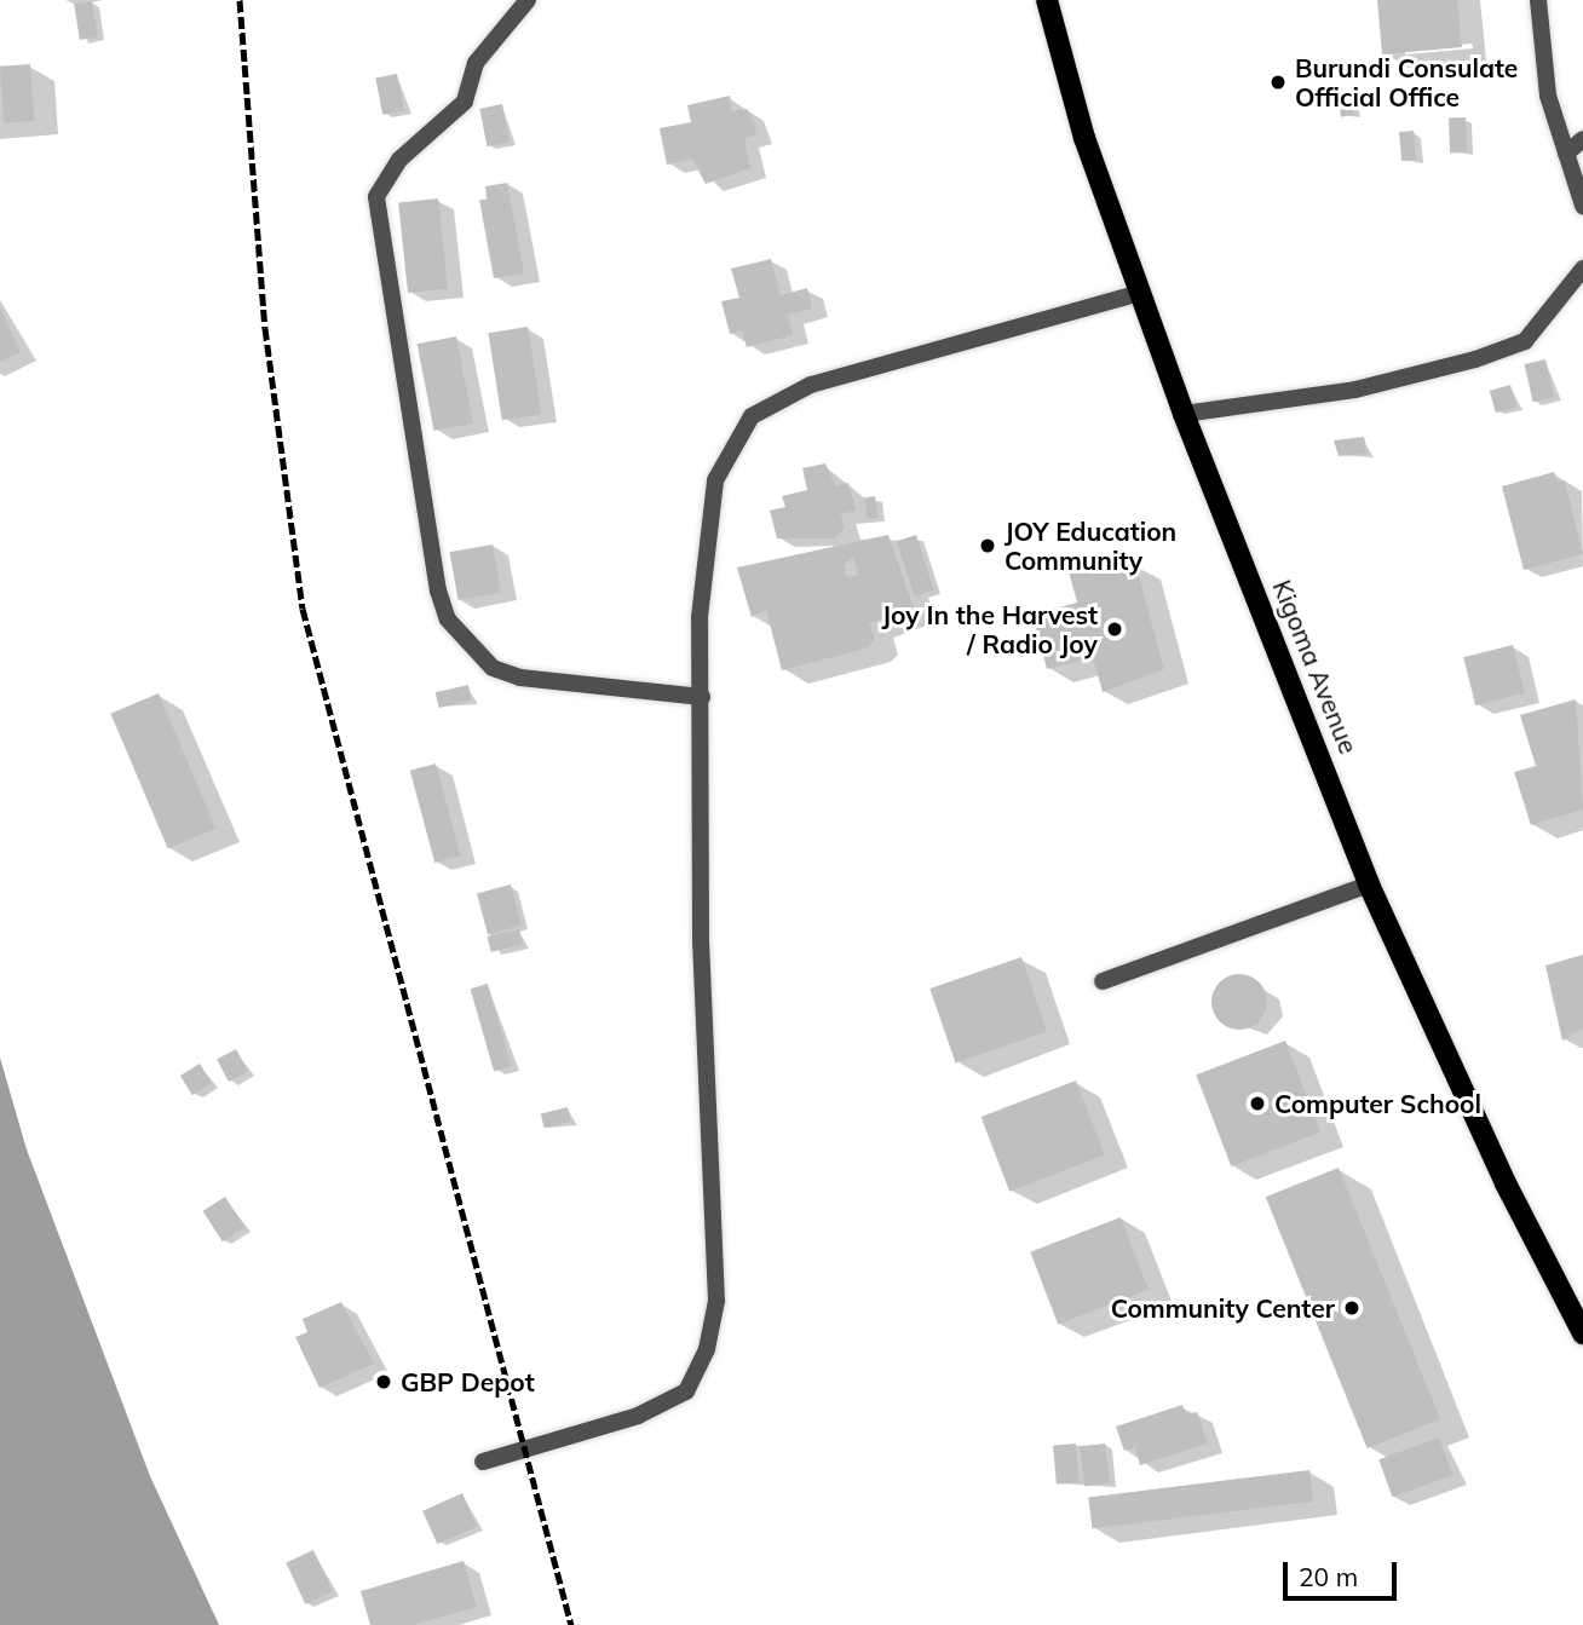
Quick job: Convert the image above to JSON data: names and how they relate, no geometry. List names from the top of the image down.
{
  "streets": {
    "main road": ["Kigoma Avenue"]
  },
  "places": [
    "Burundi Consulate Official Office",
    "JOY Education Community",
    "Joy In the Harvest / Radio Joy",
    "Computer School",
    "Community Center",
    "GBP Depot"
  ],
  "scale_bar": "20 m"
}
